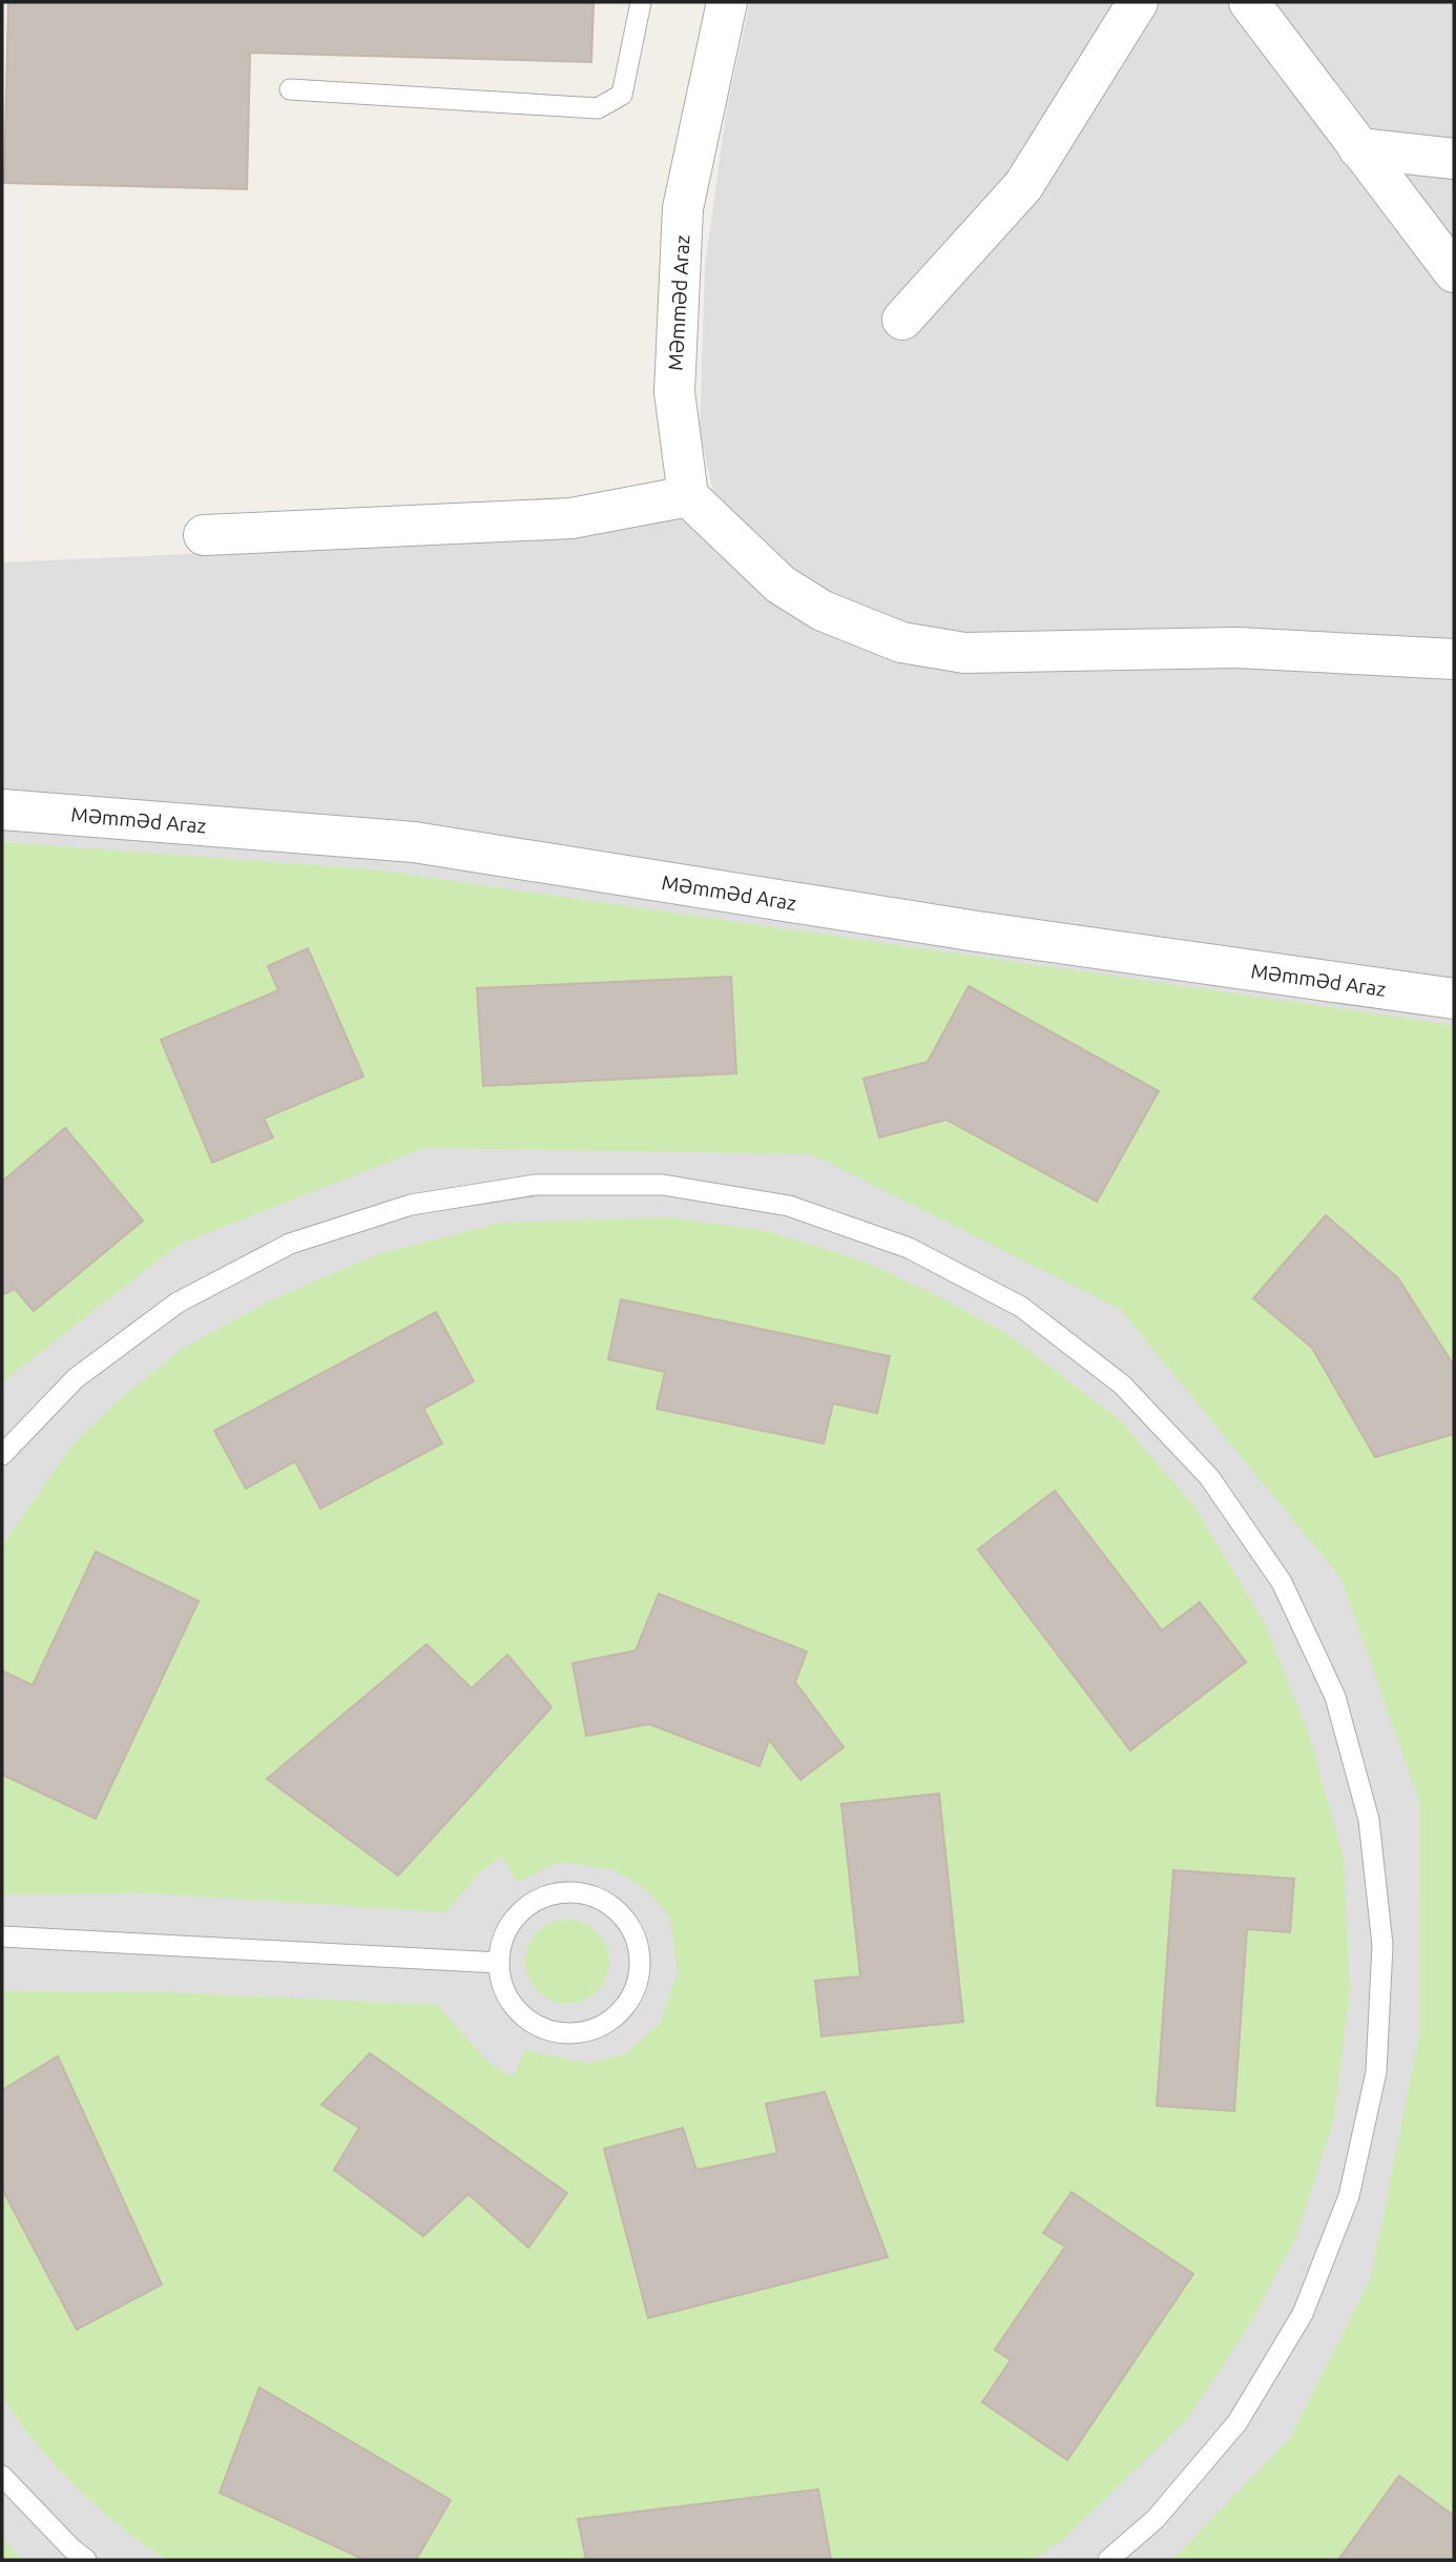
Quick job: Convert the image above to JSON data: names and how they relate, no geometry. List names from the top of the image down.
{
  "streets": {
    "street": ["Məmməd Araz"]
  }
}
